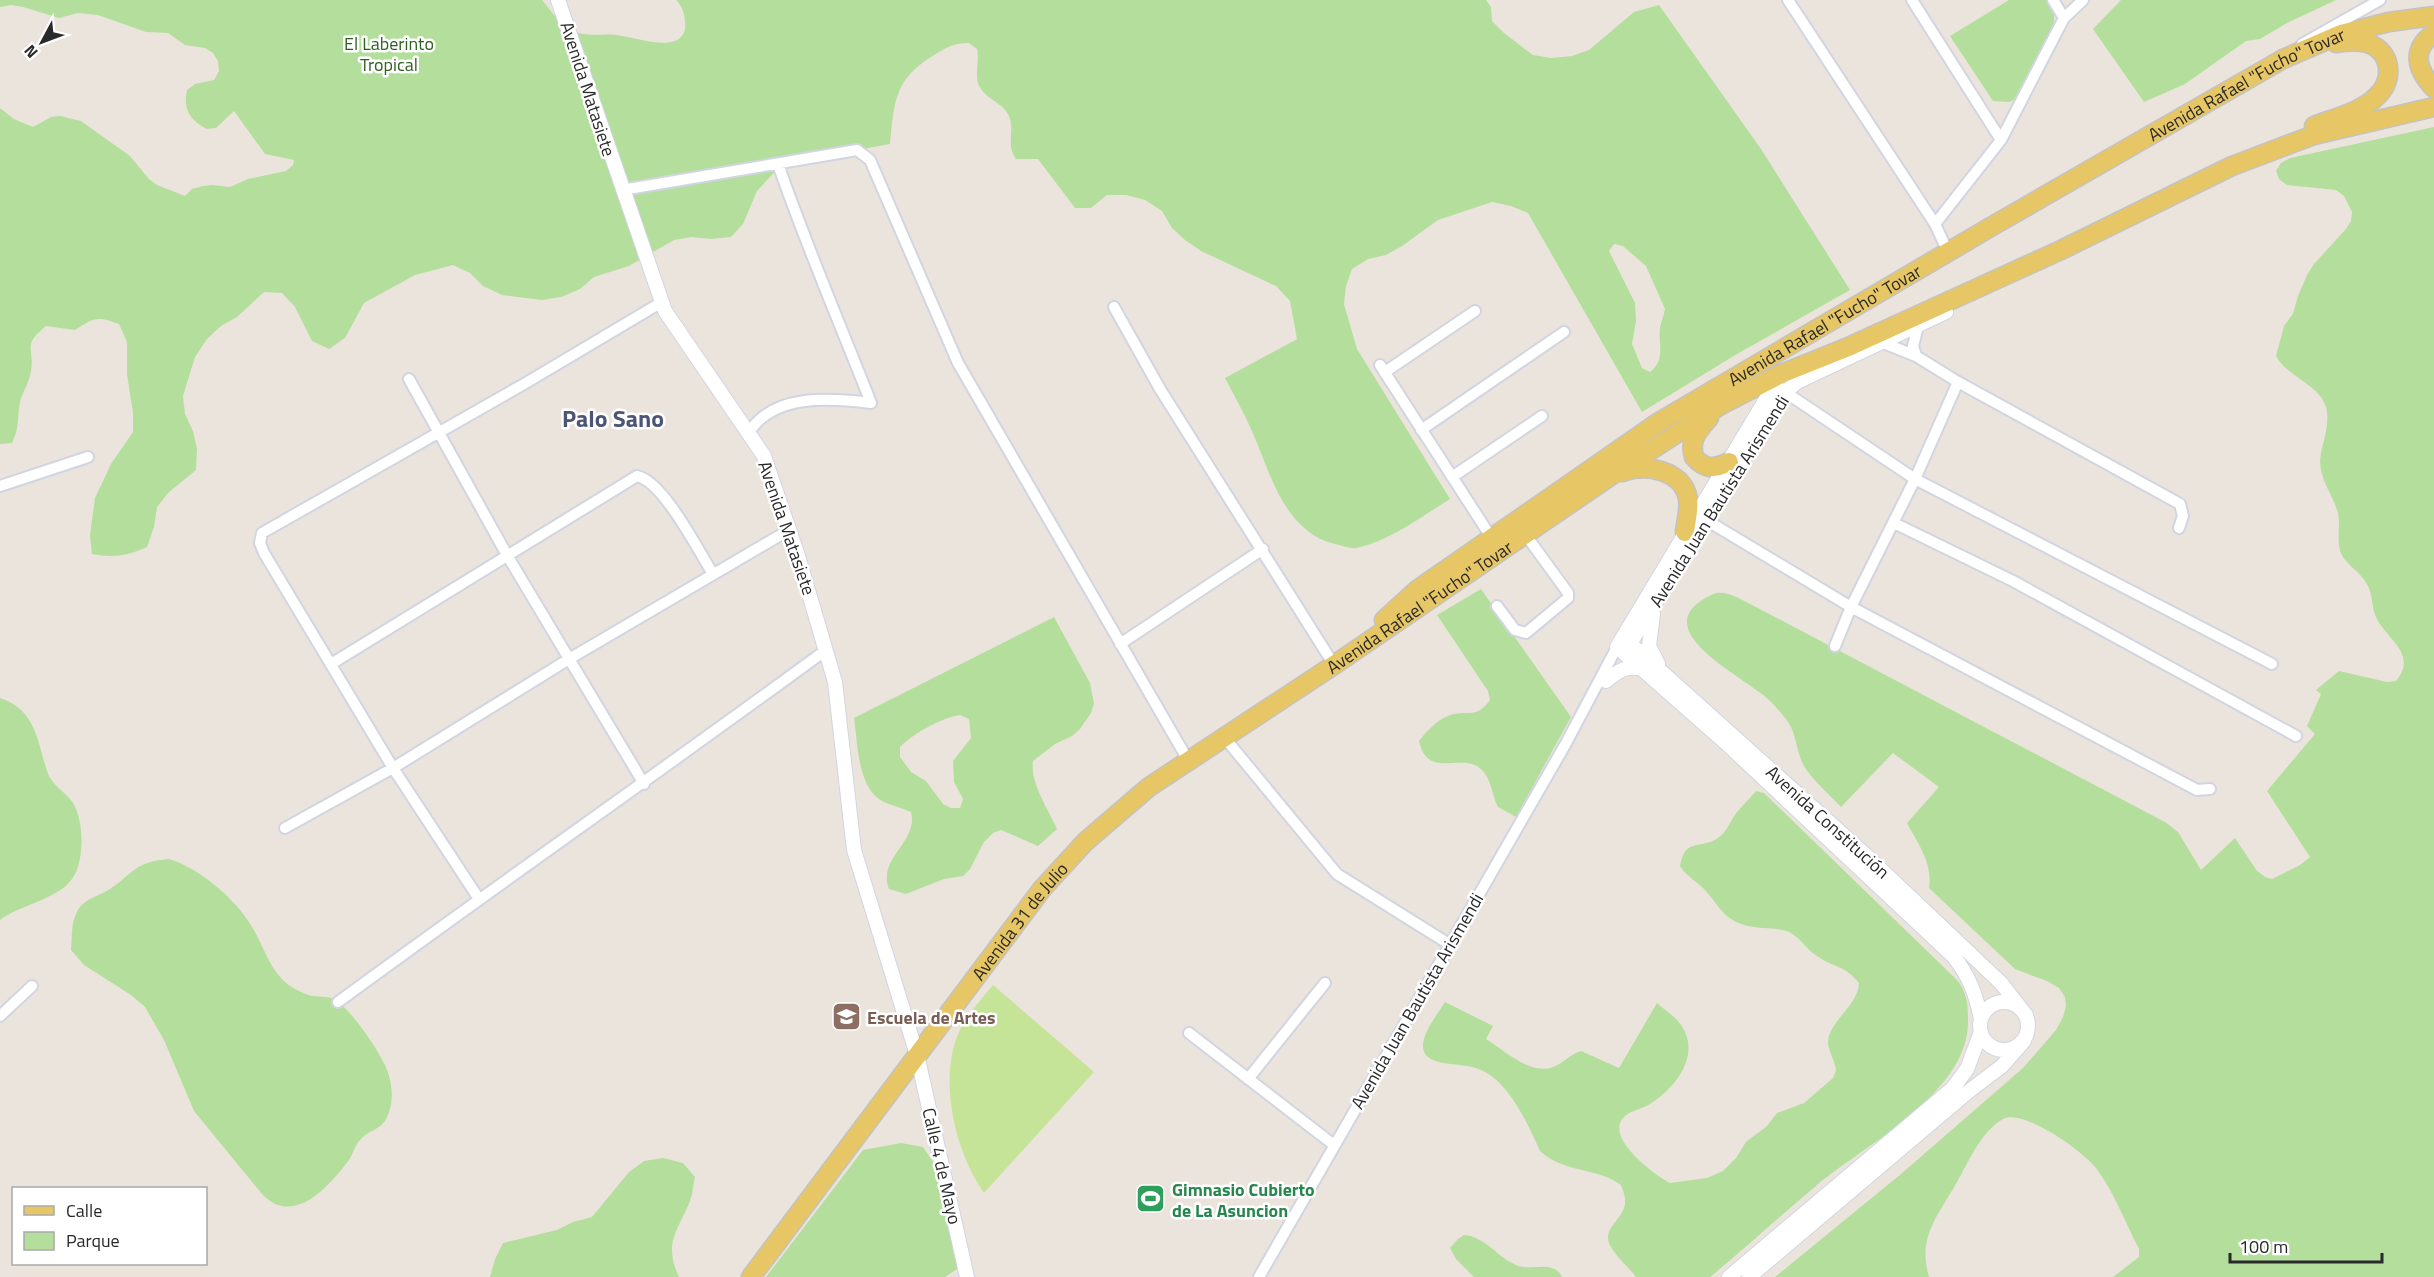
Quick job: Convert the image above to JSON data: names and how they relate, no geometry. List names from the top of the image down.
{
  "streets": {
    "main road": ["Avenida Rafael \"Fucho\" Tovar", "Avenida 31 de Julio"],
    "street": [
      "Avenida Matasiete",
      "Avenida Juan Bautista Arismendi",
      "Avenida Constitución",
      "Calle 4 de Mayo"
    ]
  },
  "crossings": [
    ["Avenida Rafael \"Fucho\" Tovar", "Avenida Juan Bautista Arismendi"],
    ["Avenida Rafael \"Fucho\" Tovar", "Avenida 31 de Julio"],
    ["Avenida Matasiete", "Avenida 31 de Julio"],
    ["Avenida Matasiete", "Calle 4 de Mayo"],
    ["Avenida Juan Bautista Arismendi", "Avenida Constitución"],
    ["Avenida 31 de Julio", "Calle 4 de Mayo"]
  ],
  "districts": ["Palo Sano"],
  "parks": ["El Laberinto Tropical"],
  "places": {
    "school or university": ["Escuela de Artes"],
    "sports": ["Gimnasio Cubierto de La Asuncion"]
  },
  "legend": ["Calle", "Parque"],
  "scale_bar": "100 m",
  "north": "bottom left"
}
